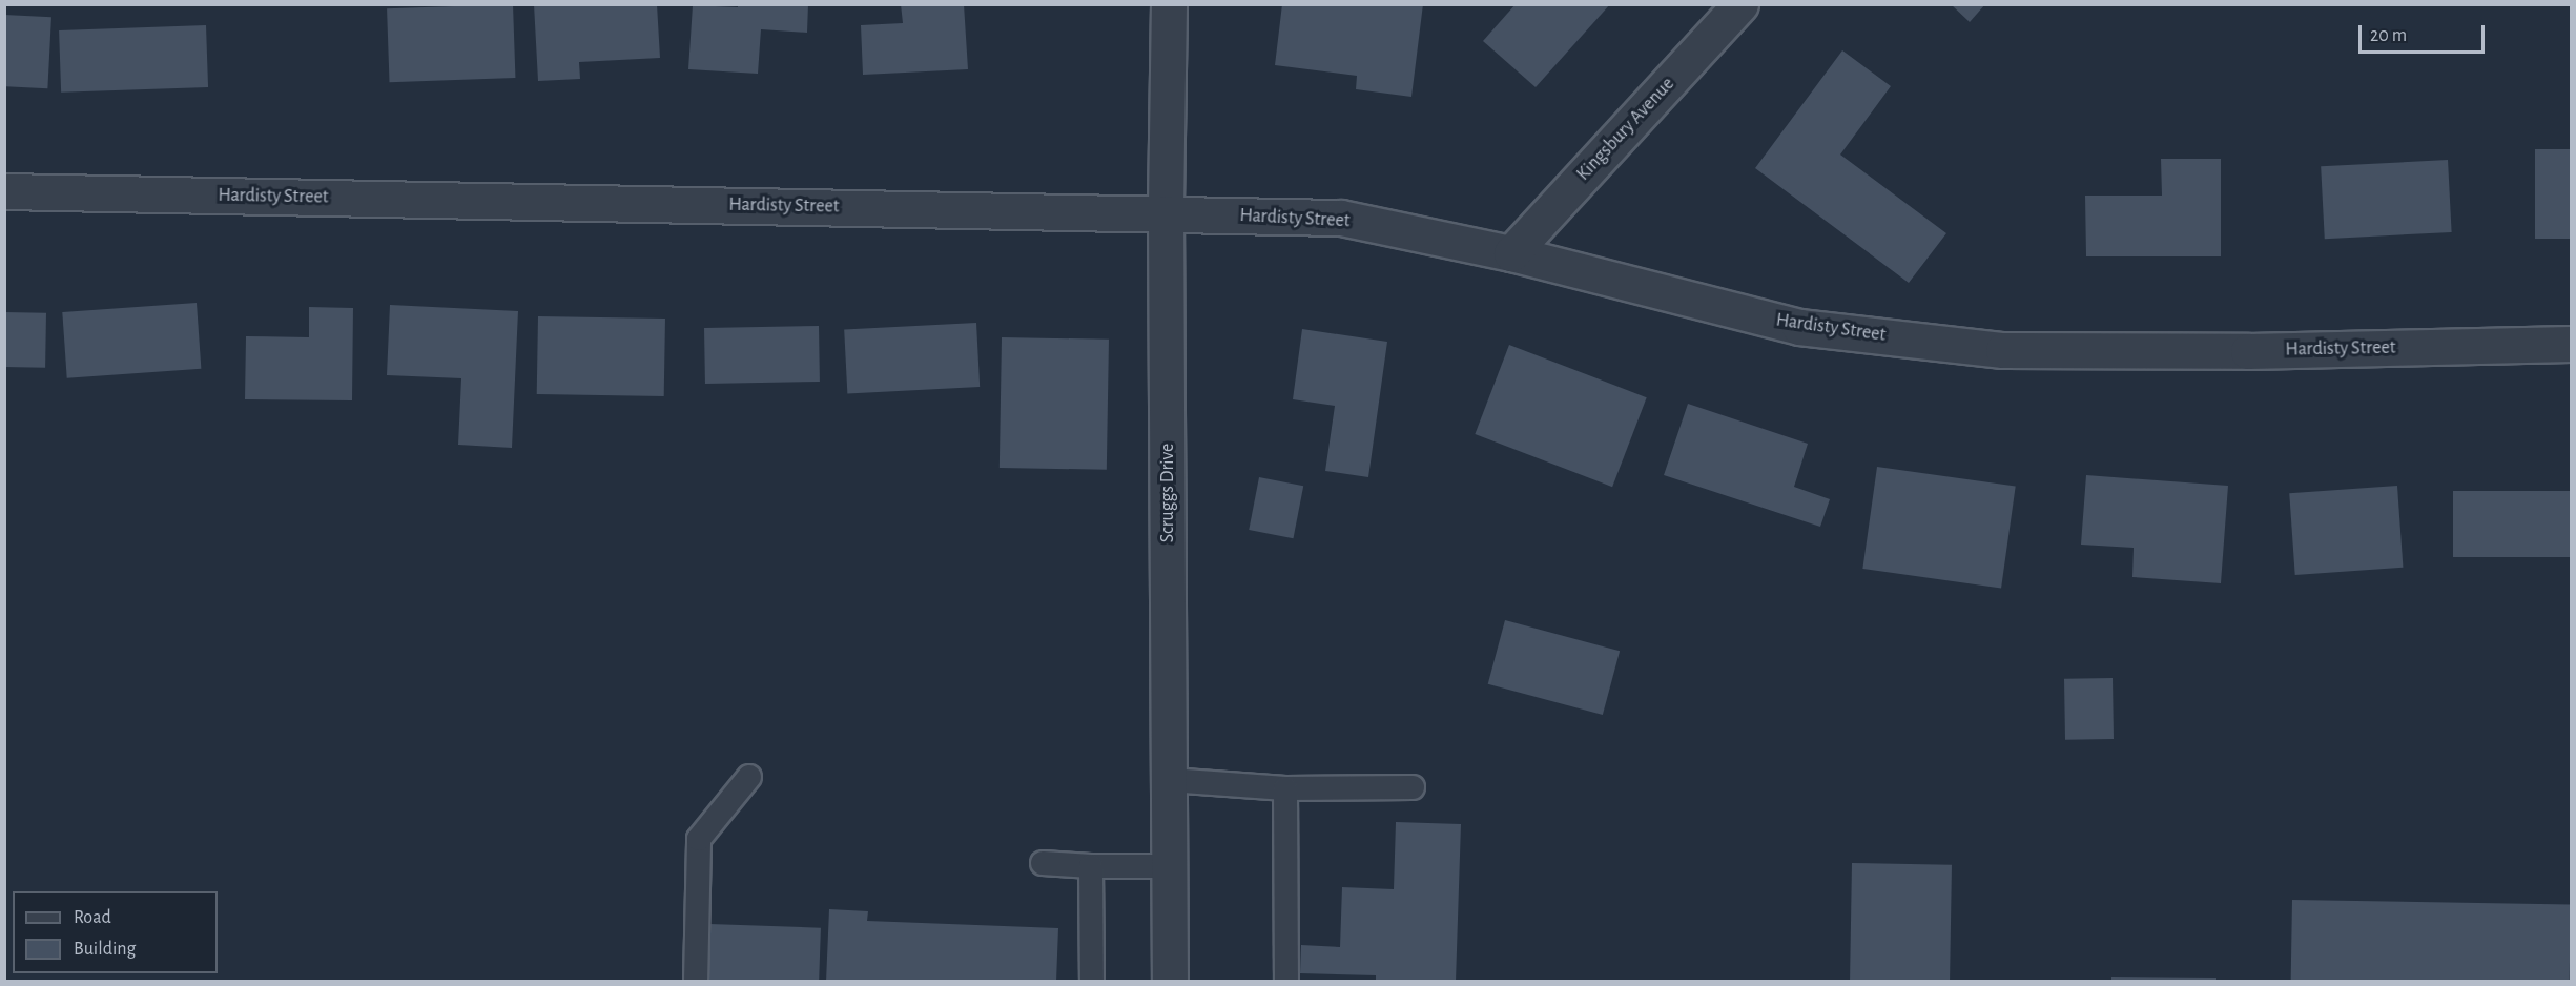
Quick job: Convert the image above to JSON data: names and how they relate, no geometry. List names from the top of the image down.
{
  "streets": {
    "street": ["Kingsbury Avenue", "Hardisty Street", "Scruggs Drive"]
  },
  "crossings": [
    ["Kingsbury Avenue", "Hardisty Street"],
    ["Hardisty Street", "Scruggs Drive"]
  ],
  "legend": ["Road", "Building"],
  "scale_bar": "20 m"
}
